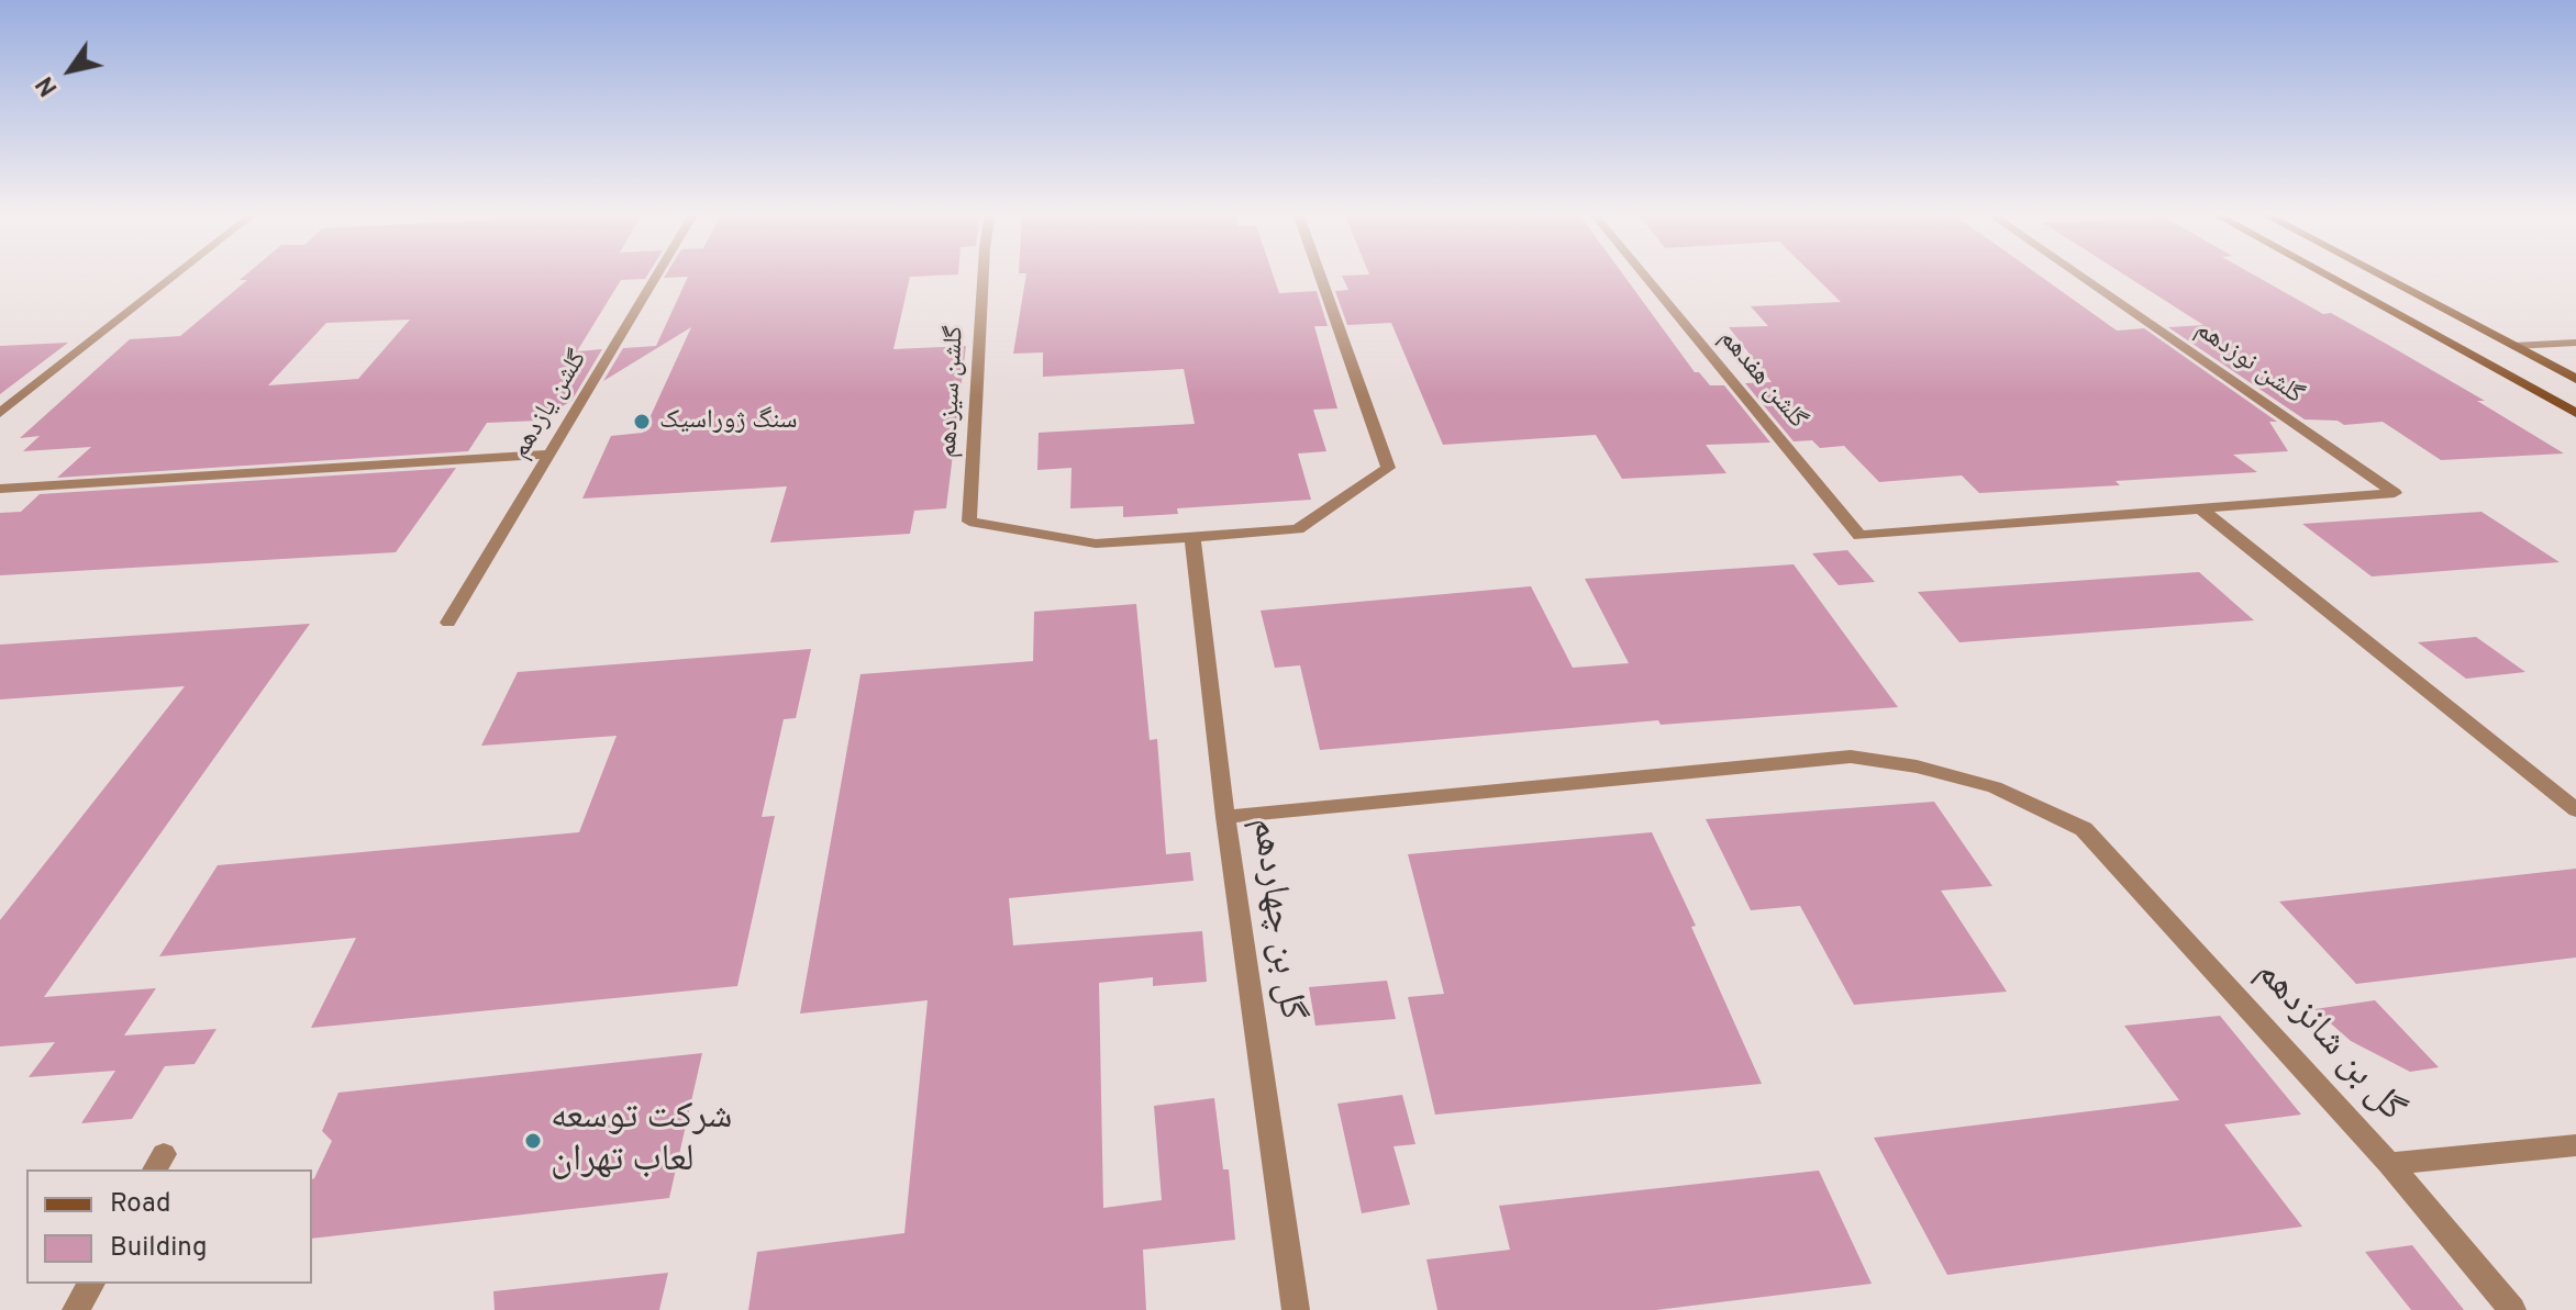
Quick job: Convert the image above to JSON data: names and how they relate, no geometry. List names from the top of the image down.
{
  "streets": {
    "street": [
      "گلشن نوزدهم",
      "گلشن هفدهم",
      "گلشن سیزدهم",
      "گلشن یازدهم",
      "گل بن چهاردهم",
      "گل بن شانزدهم"
    ]
  },
  "crossings": [
    ["گلشن نوزدهم", "گلشن هفدهم"],
    ["گلشن سیزدهم", "گل بن چهاردهم"],
    ["گل بن چهاردهم", "گل بن شانزدهم"]
  ],
  "places": ["سنگ ژوراسیک", "شرکت توسعه لعاب تهران"],
  "legend": ["Road", "Building"],
  "north": "bottom left"
}
